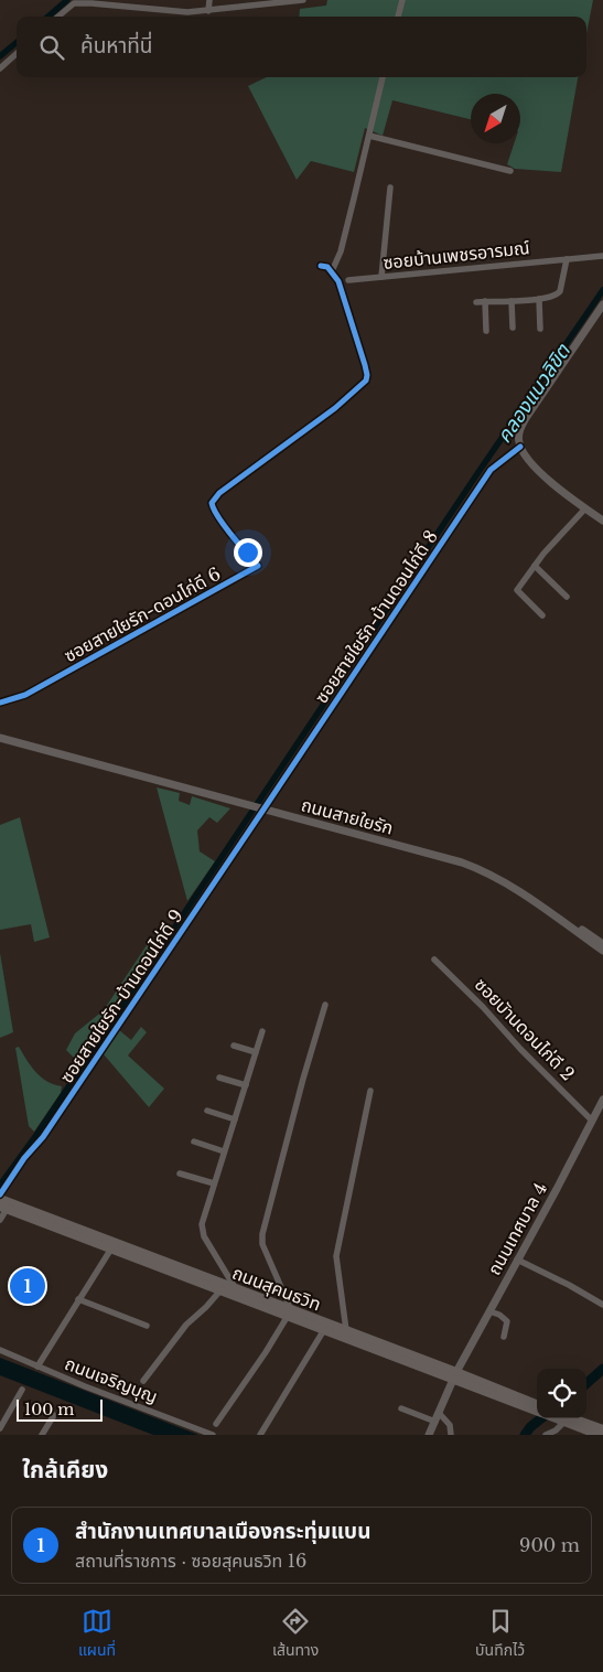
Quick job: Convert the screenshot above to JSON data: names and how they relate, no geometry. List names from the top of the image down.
{
  "streets": {
    "main road": ["ถนนสุคนธวิท"],
    "street": [
      "ซอยบ้านเพชรอารมณ์",
      "ซอยสายใยรัก-ดอนไก่ดี 6",
      "ซอยสายใยรัก-บ้านดอนไก่ดี 8",
      "ถนนสายใยรัก",
      "ซอยสายใยรัก-บ้านดอนไก่ดี 9",
      "ซอยบัานดอนไก่ดี 2",
      "ถนนเทศบาล 4",
      "ถนนเจริญบุญ"
    ]
  },
  "crossings": [
    ["ซอยสายใยรัก-บ้านดอนไก่ดี 8", "ถนนสายใยรัก"],
    ["ซอยสายใยรัก-บ้านดอนไก่ดี 8", "ซอยสายใยรัก-บ้านดอนไก่ดี 9"],
    ["ถนนสายใยรัก", "ซอยสายใยรัก-บ้านดอนไก่ดี 9"],
    ["ซอยบัานดอนไก่ดี 2", "ถนนเทศบาล 4"],
    ["ถนนเทศบาล 4", "ถนนสุคนธวิท"]
  ],
  "water": ["คลองแนวลิขิต"],
  "scale_bar": "100 m",
  "north": "bottom left",
  "page": {
    "search": "ค้นหาที่นี่",
    "pins": "1",
    "scale": "100 m",
    "heading": "ใกล้เคียง",
    "list": [
      {
        "mark": "1",
        "name": "สำนักงานเทศบาลเมืองกระทุ่มแบน",
        "note": "สถานที่ราชการ · ซอยสุคนธวิท 16",
        "value": "900 m"
      }
    ],
    "nav": ["แผนที่", "เส้นทาง", "บันทึกไว้"]
  }
}
